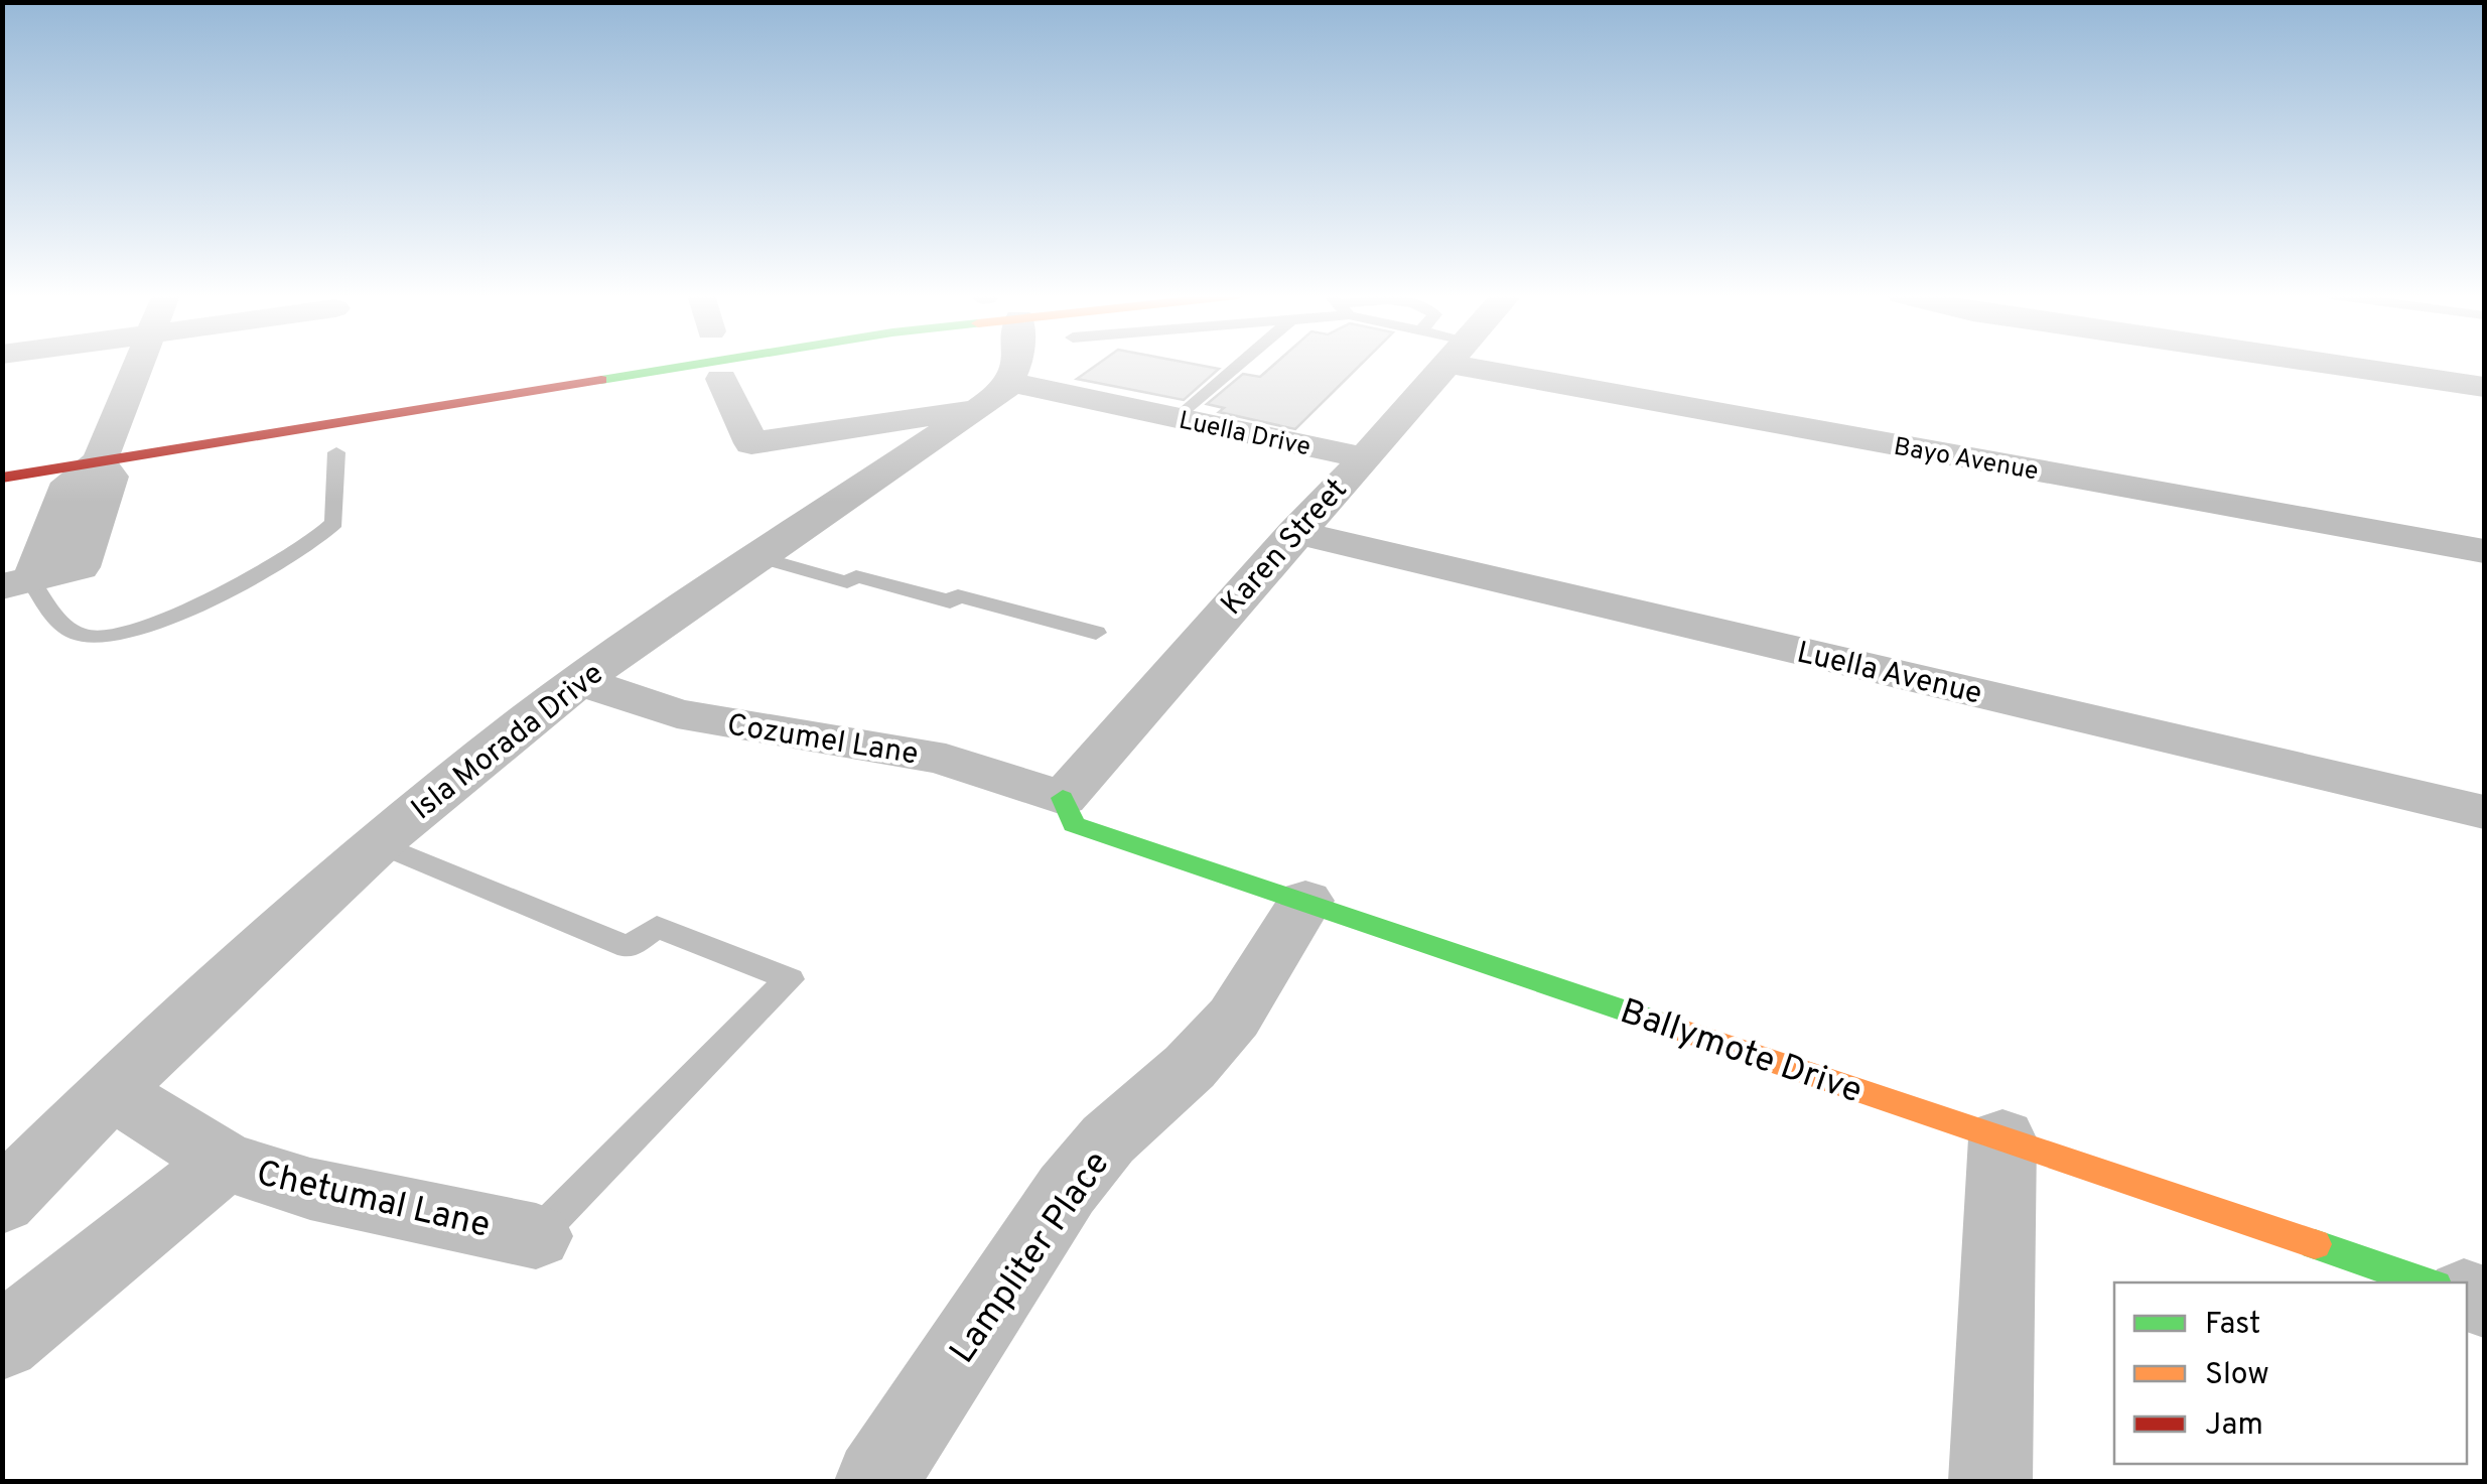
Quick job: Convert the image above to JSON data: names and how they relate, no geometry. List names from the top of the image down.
{
  "streets": {
    "main road": ["Ballymote Drive"],
    "street": [
      "Luella Drive",
      "Bayo Avenue",
      "Karen Street",
      "Luella Avenue",
      "Cozumel Lane",
      "Isla Morada Drive",
      "Chetumal Lane",
      "Lampliter Place"
    ]
  },
  "crossings": [
    ["Luella Drive", "Karen Street"],
    ["Luella Drive", "Isla Morada Drive"],
    ["Karen Street", "Luella Avenue"],
    ["Karen Street", "Cozumel Lane"],
    ["Karen Street", "Ballymote Drive"],
    ["Cozumel Lane", "Isla Morada Drive"],
    ["Cozumel Lane", "Ballymote Drive"],
    ["Isla Morada Drive", "Chetumal Lane"],
    ["Ballymote Drive", "Lampliter Place"]
  ],
  "legend": ["Fast", "Slow", "Jam"]
}
